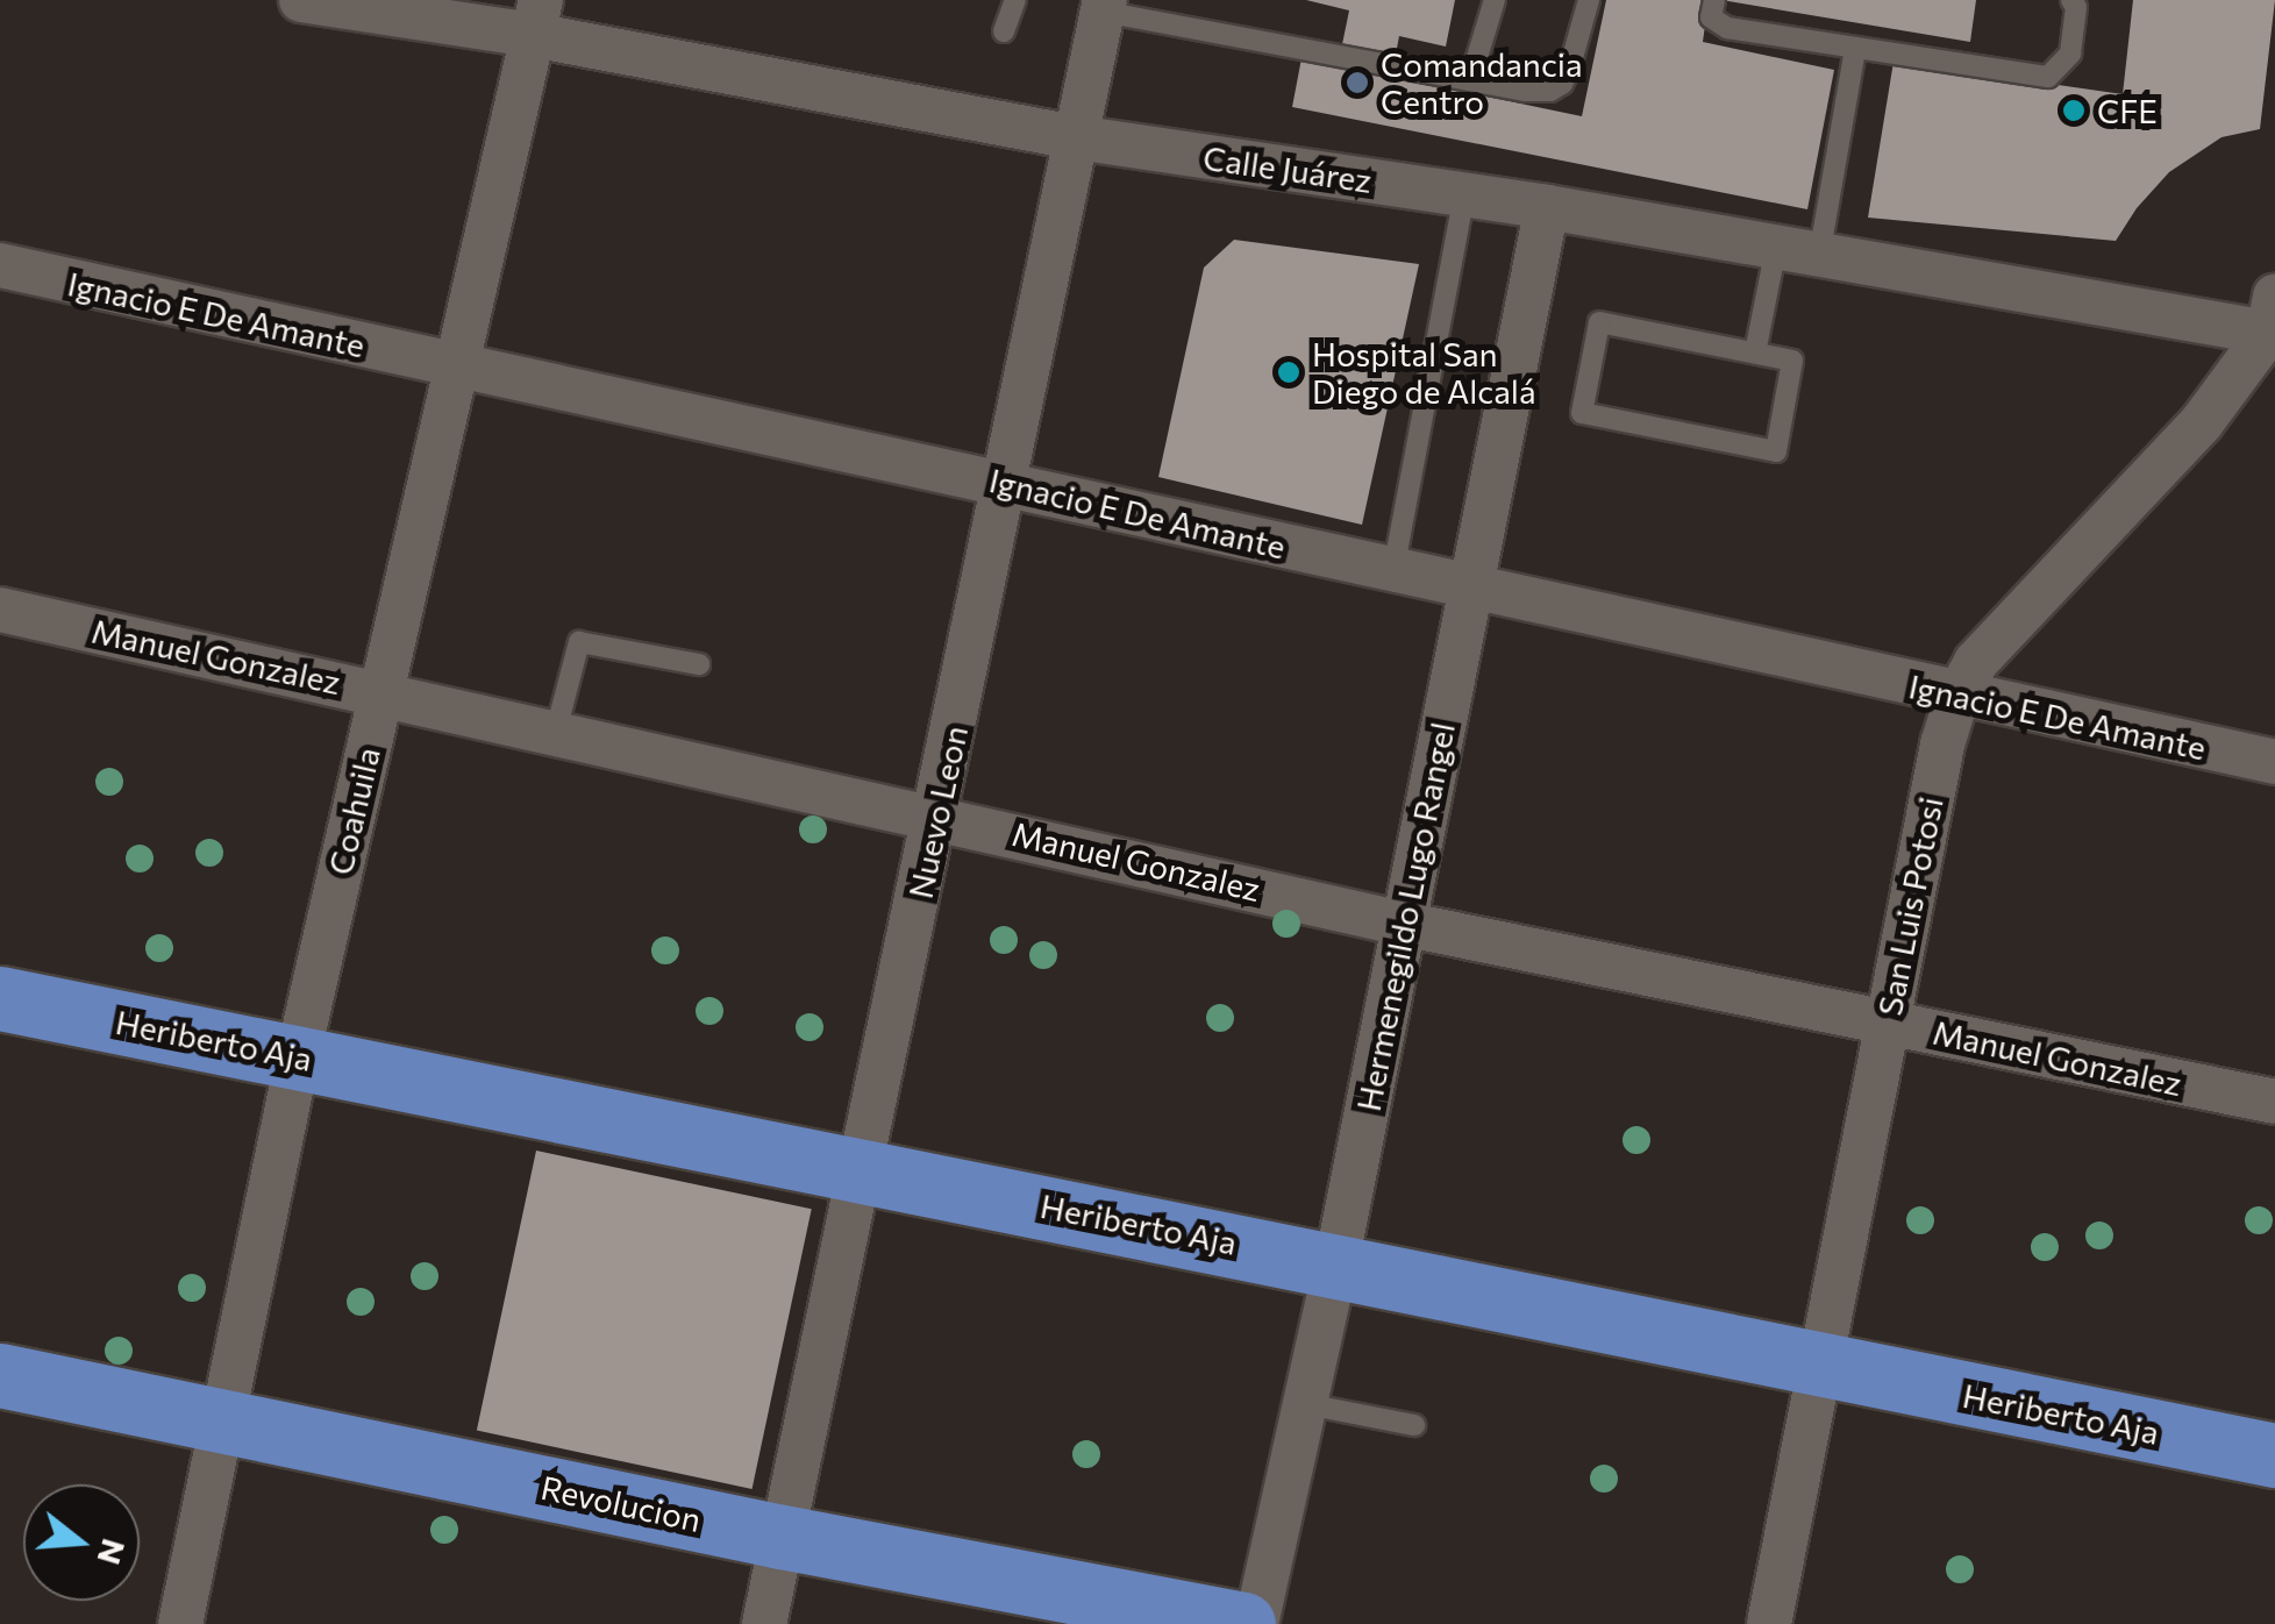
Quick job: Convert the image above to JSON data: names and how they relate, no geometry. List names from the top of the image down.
{
  "streets": {
    "main road": ["Heriberto Aja", "Revolucion"],
    "street": [
      "Calle Juárez",
      "Ignacio E De Amante",
      "Manuel Gonzalez",
      "Coahuila",
      "Nuevo Leon",
      "San Luis Potosi",
      "Hermenegildo Lugo Rangel"
    ]
  },
  "crossings": [
    ["Calle Juárez", "Coahuila"],
    ["Calle Juárez", "Nuevo Leon"],
    ["Calle Juárez", "San Luis Potosi"],
    ["Calle Juárez", "Hermenegildo Lugo Rangel"],
    ["Ignacio E De Amante", "Coahuila"],
    ["Ignacio E De Amante", "Nuevo Leon"],
    ["Ignacio E De Amante", "San Luis Potosi"],
    ["Ignacio E De Amante", "Hermenegildo Lugo Rangel"],
    ["Manuel Gonzalez", "Coahuila"],
    ["Manuel Gonzalez", "Nuevo Leon"],
    ["Manuel Gonzalez", "San Luis Potosi"],
    ["Manuel Gonzalez", "Hermenegildo Lugo Rangel"],
    ["Coahuila", "Heriberto Aja"],
    ["Coahuila", "Revolucion"],
    ["Nuevo Leon", "Heriberto Aja"],
    ["Nuevo Leon", "Revolucion"],
    ["San Luis Potosi", "Heriberto Aja"],
    ["Hermenegildo Lugo Rangel", "Heriberto Aja"]
  ],
  "places": ["Comandancia Centro", "CFE", "Hospital San Diego de Alcalá"],
  "north": "right"
}
